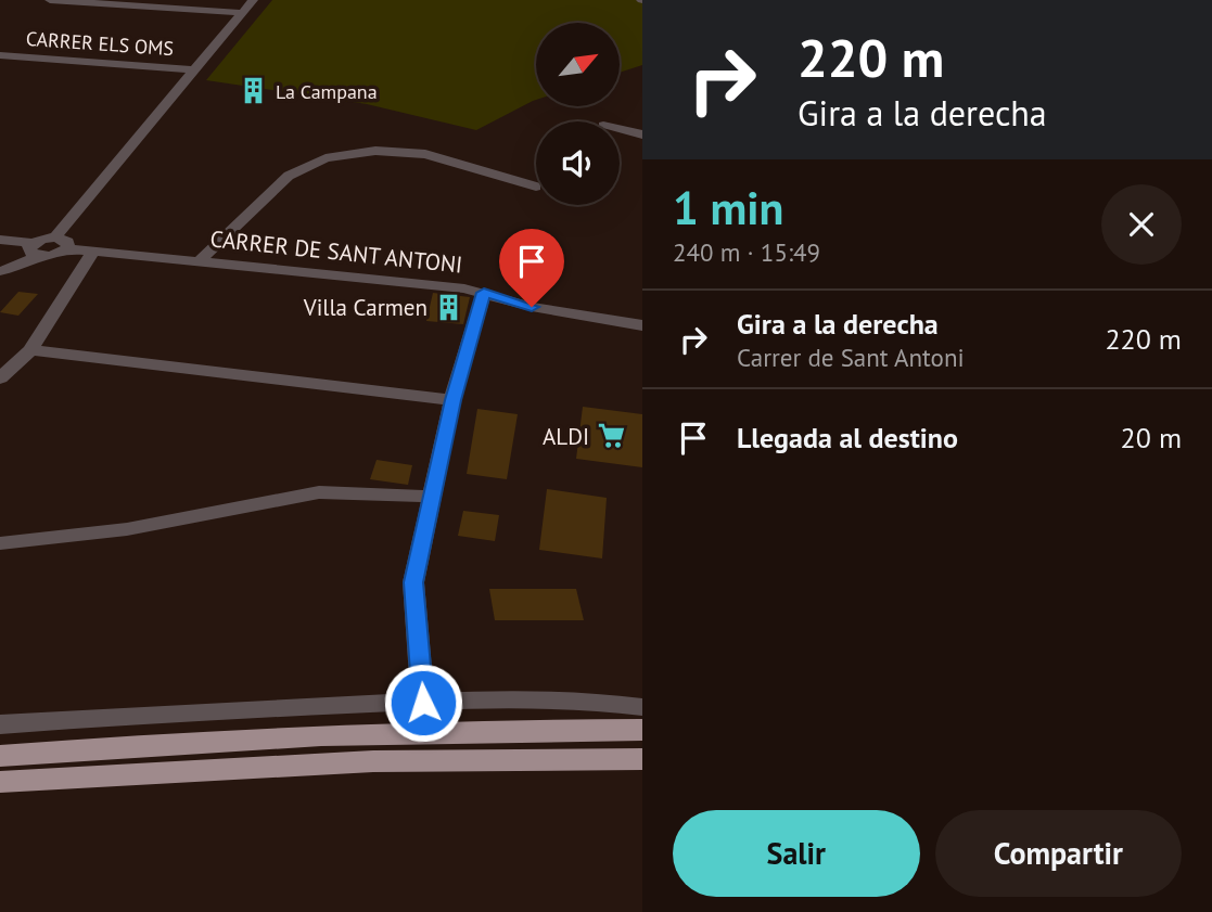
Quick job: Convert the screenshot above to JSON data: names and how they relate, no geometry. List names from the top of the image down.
{
  "streets": {
    "street": ["CARRER ELS OMS", "CARRER DE SANT ANTONI"]
  },
  "places": {
    "building": ["La Campana", "Villa Carmen"],
    "supermarket": ["ALDI"]
  },
  "north": "top right",
  "page": {
    "turn": ["220 m", "Gira a la derecha"],
    "heading": ["1 min", "240 m · 15:49"],
    "list": [
      {
        "name": "Gira a la derecha",
        "note": "Carrer de Sant Antoni",
        "value": "220 m"
      },
      {
        "name": "Llegada al destino",
        "value": "20 m"
      }
    ],
    "buttons": ["Salir", "Compartir"]
  }
}
